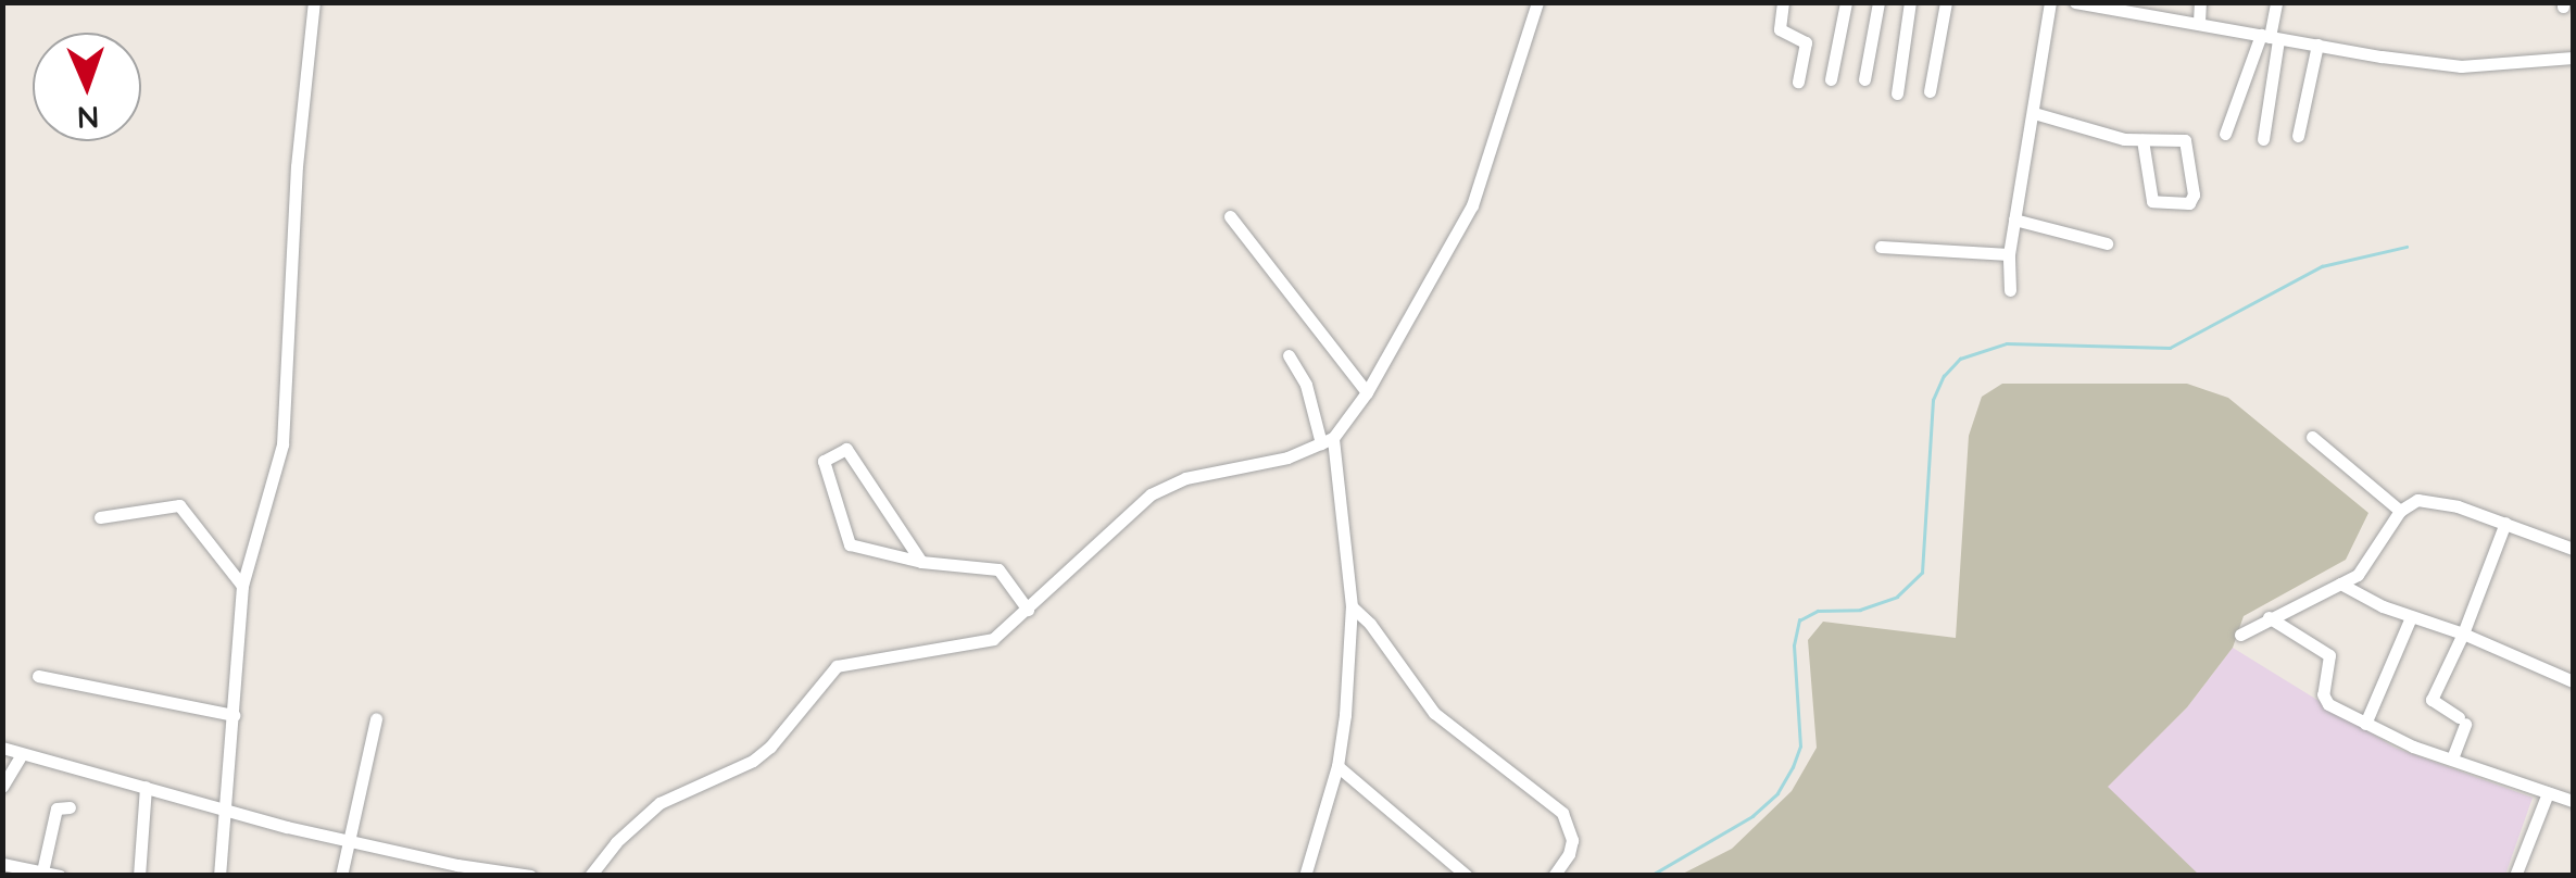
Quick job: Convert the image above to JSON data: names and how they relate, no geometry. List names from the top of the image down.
{
  "north": "bottom"
}
